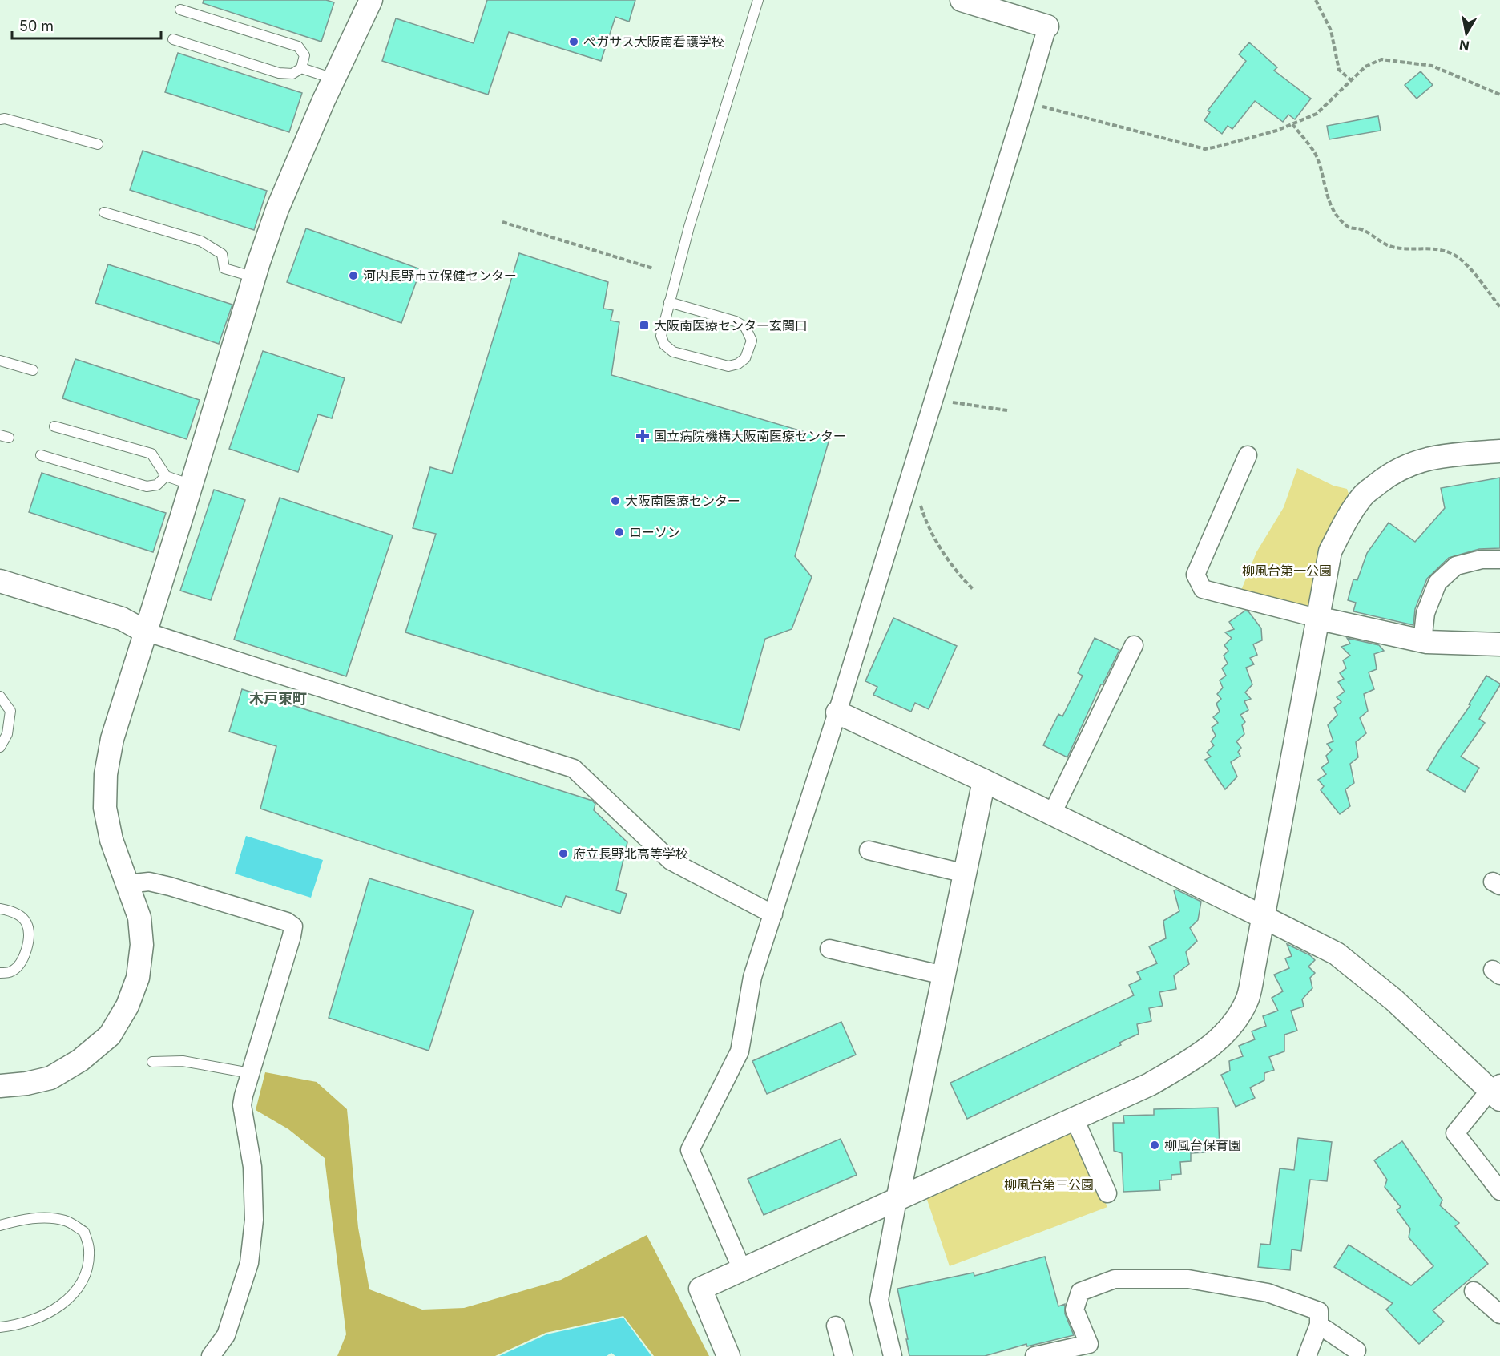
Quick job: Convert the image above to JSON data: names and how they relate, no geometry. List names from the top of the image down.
{
  "districts": ["木戸東町"],
  "parks": ["柳風台第一公園", "柳風台第三公園"],
  "places": {
    "other": [
      "ぺガサス大阪南看護学校",
      "河内長野市立保健センター",
      "大阪南医療センター",
      "ローソン",
      "府立長野北高等学校",
      "柳風台保育園"
    ],
    "transit": ["大阪南医療センター玄関口"],
    "health": ["国立病院機構大阪南医療センター"]
  },
  "scale_bar": "50 m",
  "north": "bottom"
}
